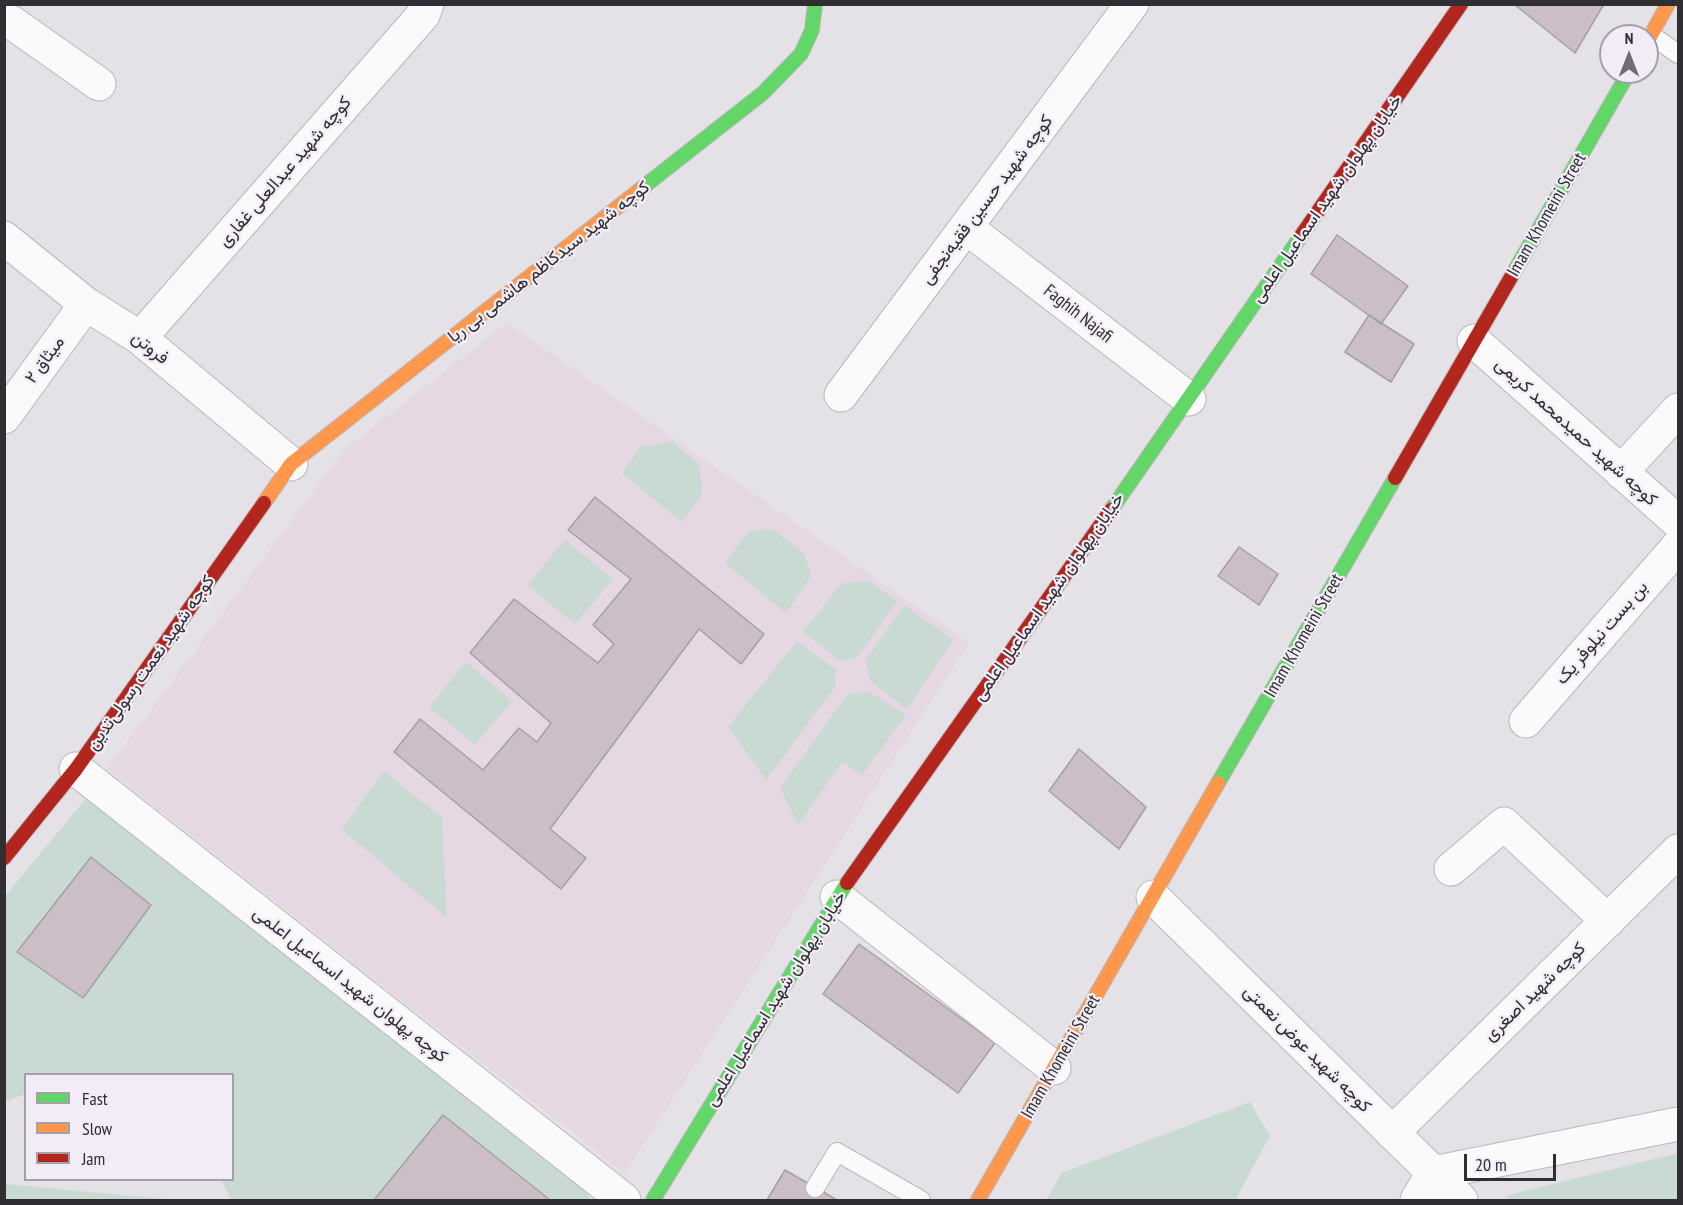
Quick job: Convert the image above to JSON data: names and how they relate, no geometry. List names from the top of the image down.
{
  "streets": {
    "street": [
      "کوچه شهید عبدالعلی غفاری",
      "خیابان پهلوان شهید اسماعیل اعلمی",
      "کوچه شهید حسین فقیه‌نجفی",
      "Imam Khomeini Street",
      "کوچه شهید سیدکاظم هاشمی بی ریا",
      "Faghih Najafi",
      "فروتن",
      "میثاق ۲",
      "کوچه شهید حمیدمحمد کریمی",
      "بن بست نیلوفر یک",
      "کوچه شهید نعمت رسولی‌تدین",
      "کوچه پهلوان شهید اسماعیل اعلمی",
      "کوچه شهید اصغری",
      "کوچه شهید عوض نعمتی"
    ]
  },
  "crossings": [
    ["کوچه شهید عبدالعلی غفاری", "فروتن"],
    ["خیابان پهلوان شهید اسماعیل اعلمی", "Faghih Najafi"],
    ["کوچه شهید حسین فقیه‌نجفی", "Faghih Najafi"],
    ["Imam Khomeini Street", "کوچه شهید حمیدمحمد کریمی"],
    ["Imam Khomeini Street", "کوچه شهید عوض نعمتی"],
    ["کوچه شهید سیدکاظم هاشمی بی ریا", "فروتن"],
    ["کوچه شهید سیدکاظم هاشمی بی ریا", "کوچه شهید نعمت رسولی‌تدین"],
    ["فروتن", "میثاق ۲"],
    ["فروتن", "کوچه شهید نعمت رسولی‌تدین"],
    ["کوچه شهید نعمت رسولی‌تدین", "کوچه پهلوان شهید اسماعیل اعلمی"],
    ["کوچه شهید اصغری", "کوچه شهید عوض نعمتی"]
  ],
  "legend": ["Fast", "Slow", "Jam"],
  "scale_bar": "20 m",
  "north": "top"
}
